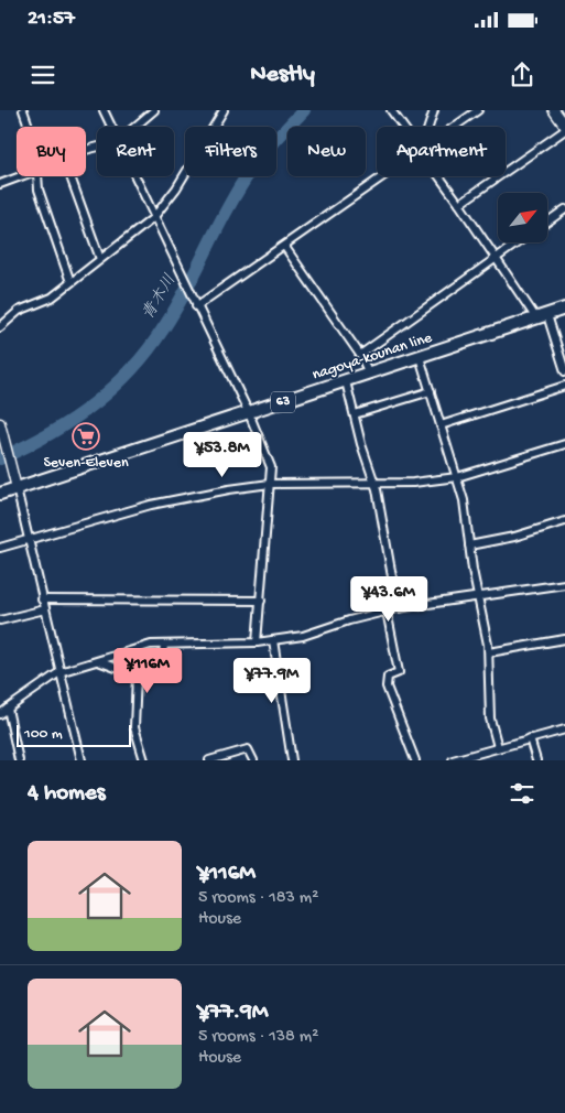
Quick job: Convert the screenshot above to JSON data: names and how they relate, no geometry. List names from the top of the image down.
{
  "streets": {
    "main road": ["nagoya-kounan line", "63"]
  },
  "water": ["青木川"],
  "places": {
    "supermarket": ["Seven-Eleven"]
  },
  "scale_bar": "100 m",
  "north": "top right",
  "page": {
    "status": "21:57",
    "header": "Nestly",
    "chip": [
      "Buy",
      "Rent",
      "Filters",
      "New",
      "Apartment"
    ],
    "price": [
      "¥53.8M",
      "¥43.6M",
      "¥116M",
      "¥77.9M"
    ],
    "scale": "100 m",
    "heading": "4 homes",
    "list": [
      {
        "name": "¥116M",
        "note": "5 rooms · 183 m² · House"
      },
      {
        "name": "¥77.9M",
        "note": "5 rooms · 138 m² · House"
      }
    ]
  }
}
